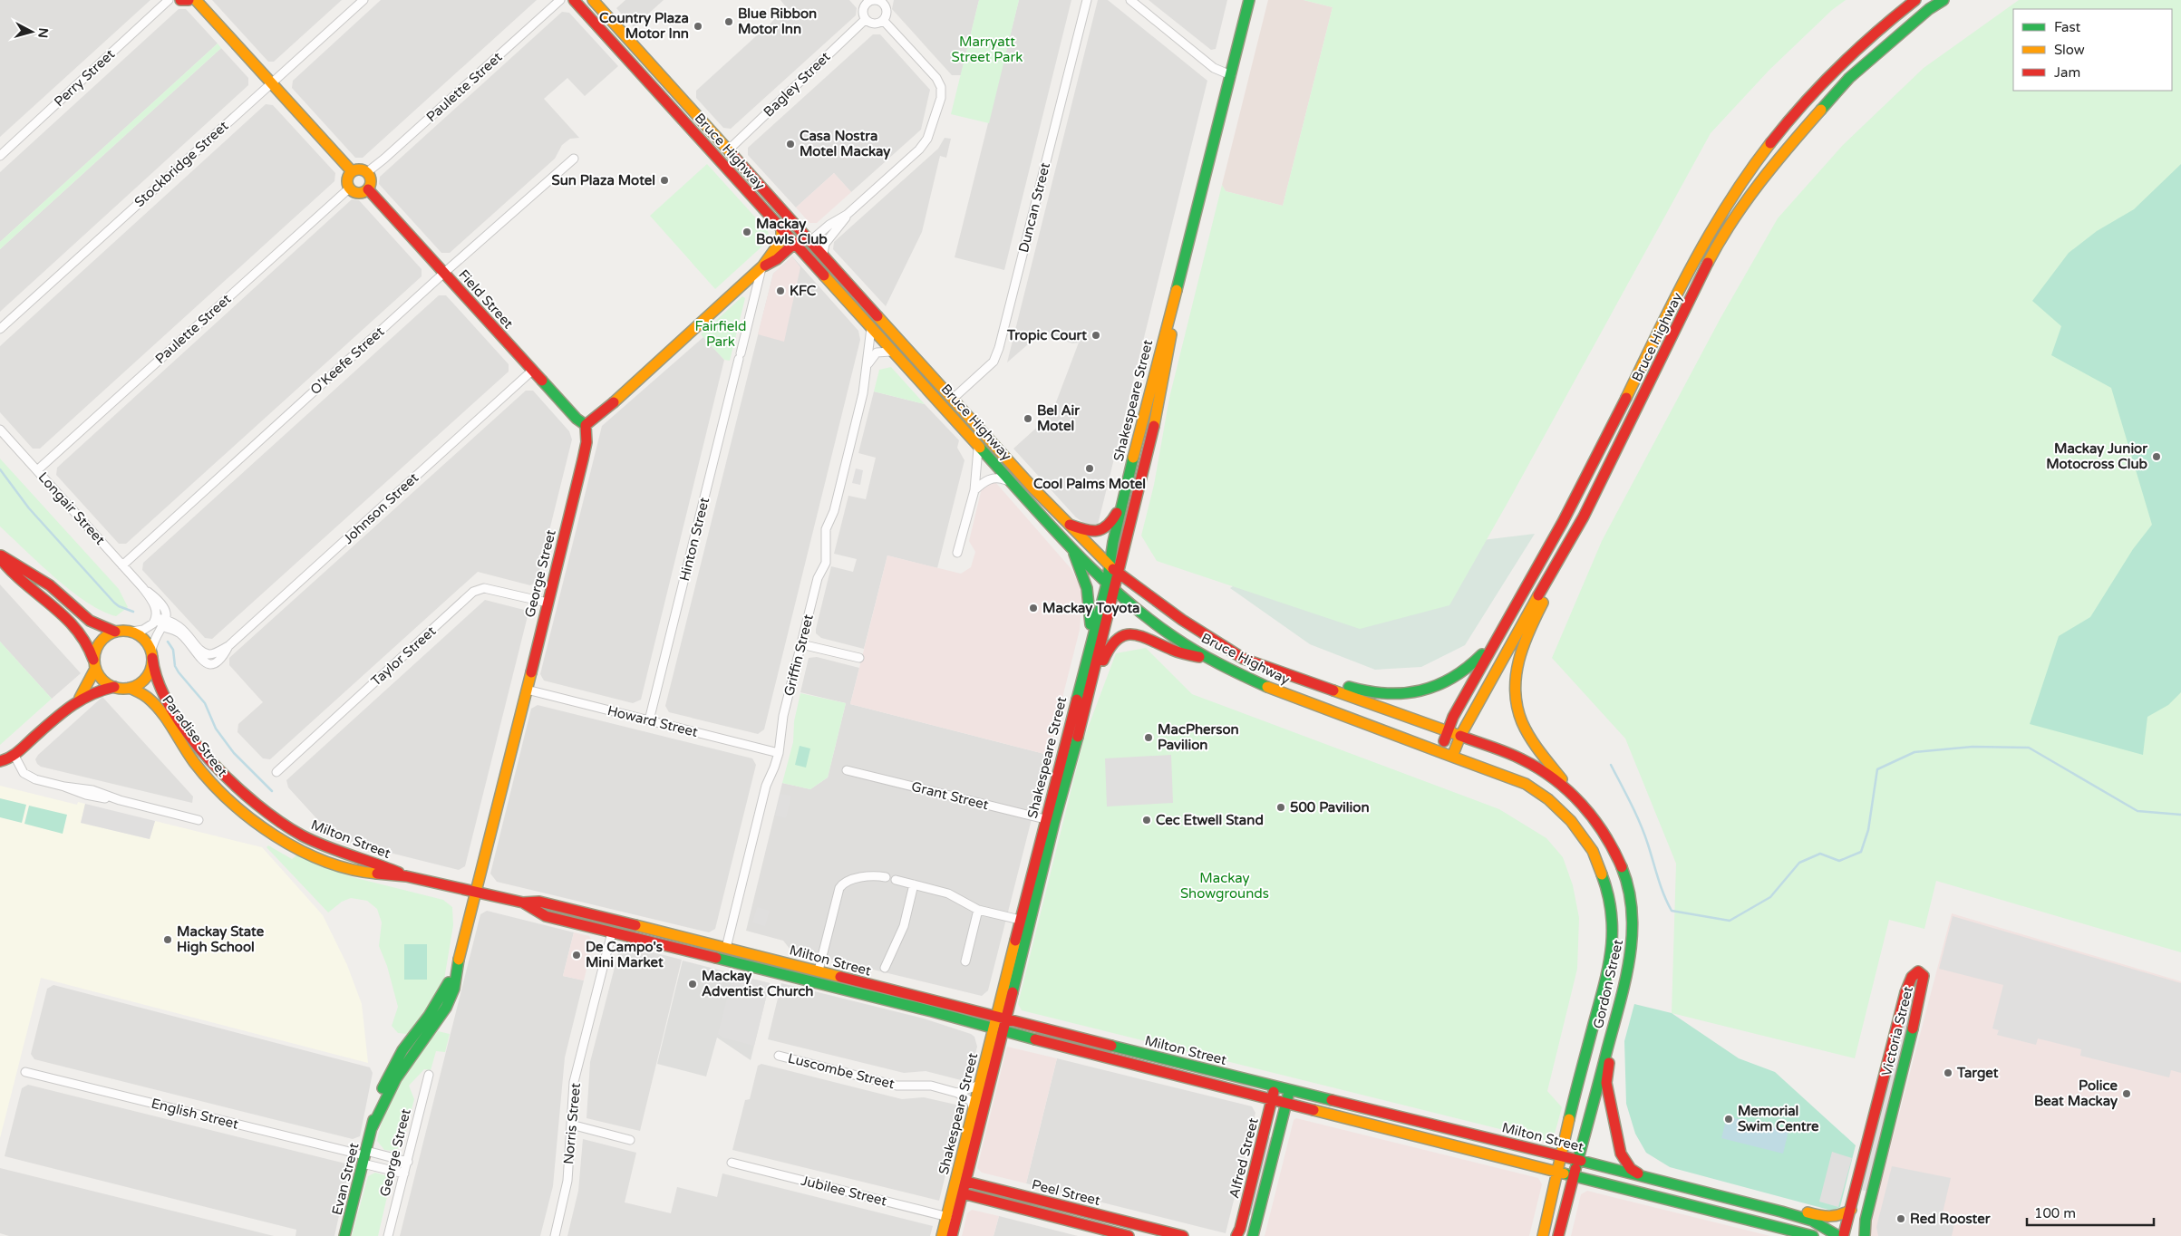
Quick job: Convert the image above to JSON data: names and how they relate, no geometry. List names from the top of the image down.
{
  "streets": {
    "main road": [
      "Bruce Highway",
      "Field Street",
      "Shakespeare Street",
      "George Street",
      "Paradise Street",
      "Milton Street",
      "Gordon Street",
      "Victoria Street",
      "Alfred Street",
      "Evan Street",
      "Peel Street"
    ],
    "street": [
      "Perry Street",
      "Bagley Street",
      "Paulette Street",
      "Stockbridge Street",
      "Duncan Street",
      "O'Keefe Street",
      "Longair Street",
      "Johnson Street",
      "Hinton Street",
      "Griffin Street",
      "Taylor Street",
      "Howard Street",
      "Grant Street",
      "Luscombe Street",
      "English Street",
      "Norris Street",
      "Jubilee Street"
    ]
  },
  "crossings": [
    ["Bagley Street", "Bruce Highway"],
    ["Paulette Street", "Field Street"],
    ["Paulette Street", "Longair Street"],
    ["Bruce Highway", "Duncan Street"],
    ["Bruce Highway", "Shakespeare Street"],
    ["Bruce Highway", "Griffin Street"],
    ["Bruce Highway", "Gordon Street"],
    ["Field Street", "O'Keefe Street"],
    ["Field Street", "Johnson Street"],
    ["Field Street", "George Street"],
    ["O'Keefe Street", "Longair Street"],
    ["Shakespeare Street", "Grant Street"],
    ["Shakespeare Street", "Milton Street"],
    ["Shakespeare Street", "Luscombe Street"],
    ["Shakespeare Street", "Jubilee Street"],
    ["Shakespeare Street", "Peel Street"],
    ["Longair Street", "Johnson Street"],
    ["Hinton Street", "Howard Street"],
    ["George Street", "Taylor Street"],
    ["George Street", "Howard Street"],
    ["George Street", "Milton Street"],
    ["George Street", "Evan Street"],
    ["Griffin Street", "Howard Street"],
    ["Griffin Street", "Milton Street"],
    ["Paradise Street", "Milton Street"],
    ["Milton Street", "Gordon Street"],
    ["Milton Street", "Victoria Street"],
    ["Milton Street", "Norris Street"],
    ["Milton Street", "Alfred Street"],
    ["English Street", "Evan Street"]
  ],
  "parks": ["Marryatt Street Park", "Fairfield Park", "Mackay Showgrounds"],
  "places": [
    "Blue Ribbon Motor Inn",
    "Country Plaza Motor Inn",
    "Casa Nostra Motel Mackay",
    "Sun Plaza Motel",
    "Mackay Bowls Club",
    "KFC",
    "Tropic Court",
    "Bel Air Motel",
    "Mackay Junior Motocross Club",
    "Cool Palms Motel",
    "Mackay Toyota",
    "MacPherson Pavilion",
    "500 Pavilion",
    "Cec Etwell Stand",
    "Mackay State High School",
    "De Campo's Mini Market",
    "Mackay Adventist Church",
    "Target",
    "Police Beat Mackay",
    "Memorial Swim Centre",
    "Red Rooster"
  ],
  "legend": ["Fast", "Slow", "Jam"],
  "scale_bar": "100 m",
  "north": "right"
}
